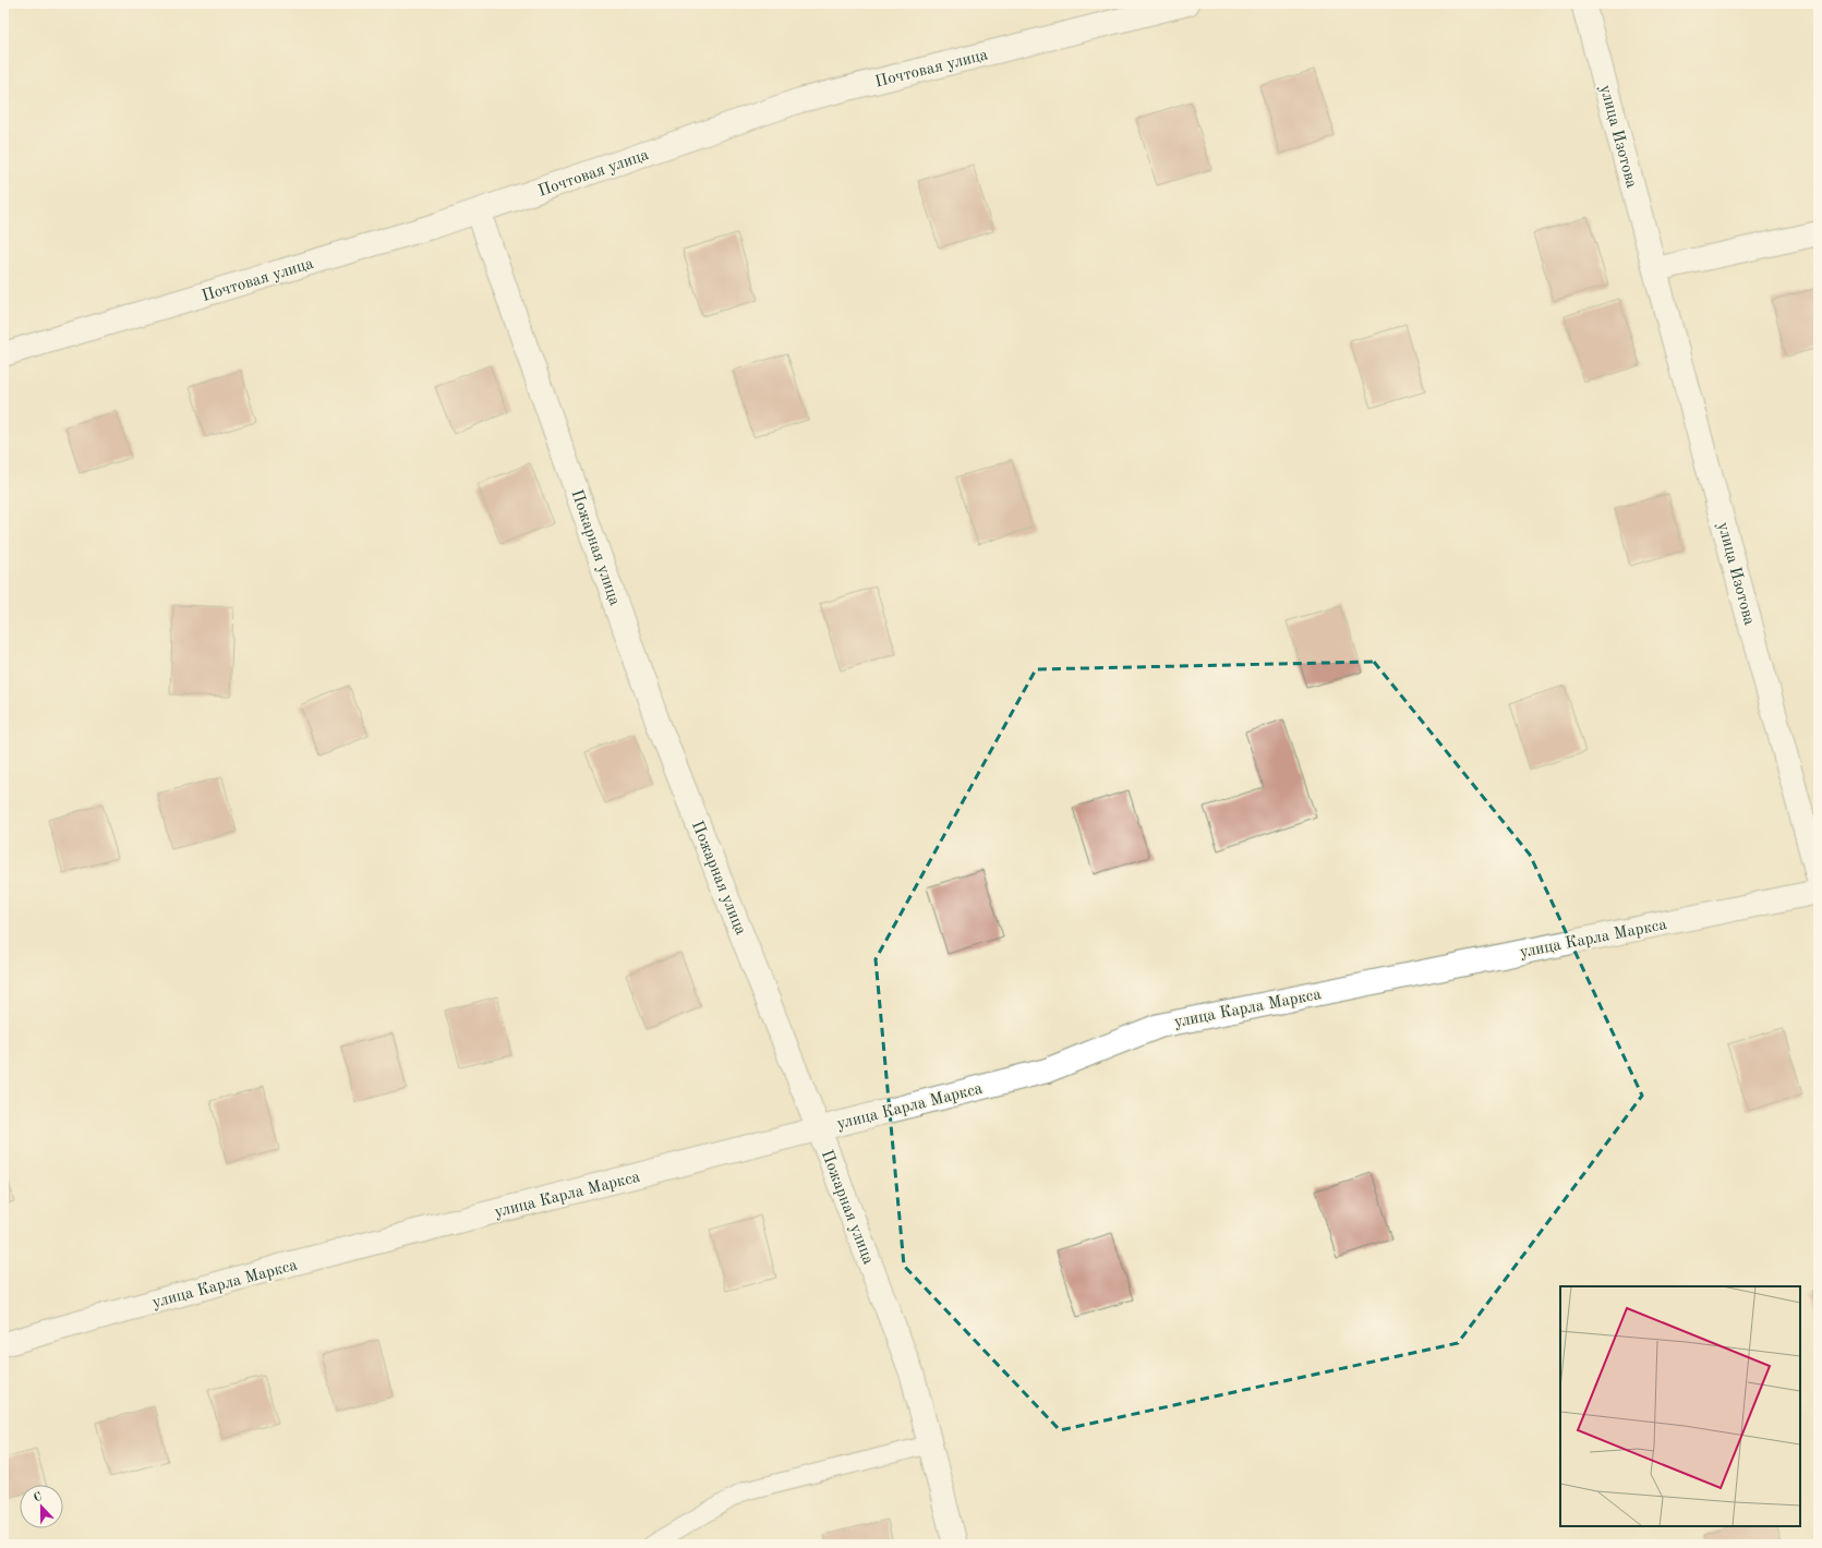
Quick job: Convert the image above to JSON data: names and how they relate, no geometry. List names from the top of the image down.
{
  "streets": {
    "street": [
      "Почтовая улица",
      "улица Изотова",
      "Пожарная улица",
      "улица Карла Маркса"
    ]
  },
  "crossings": [
    ["Почтовая улица", "Пожарная улица"],
    ["Пожарная улица", "улица Карла Маркса"]
  ],
  "north": "top"
}
